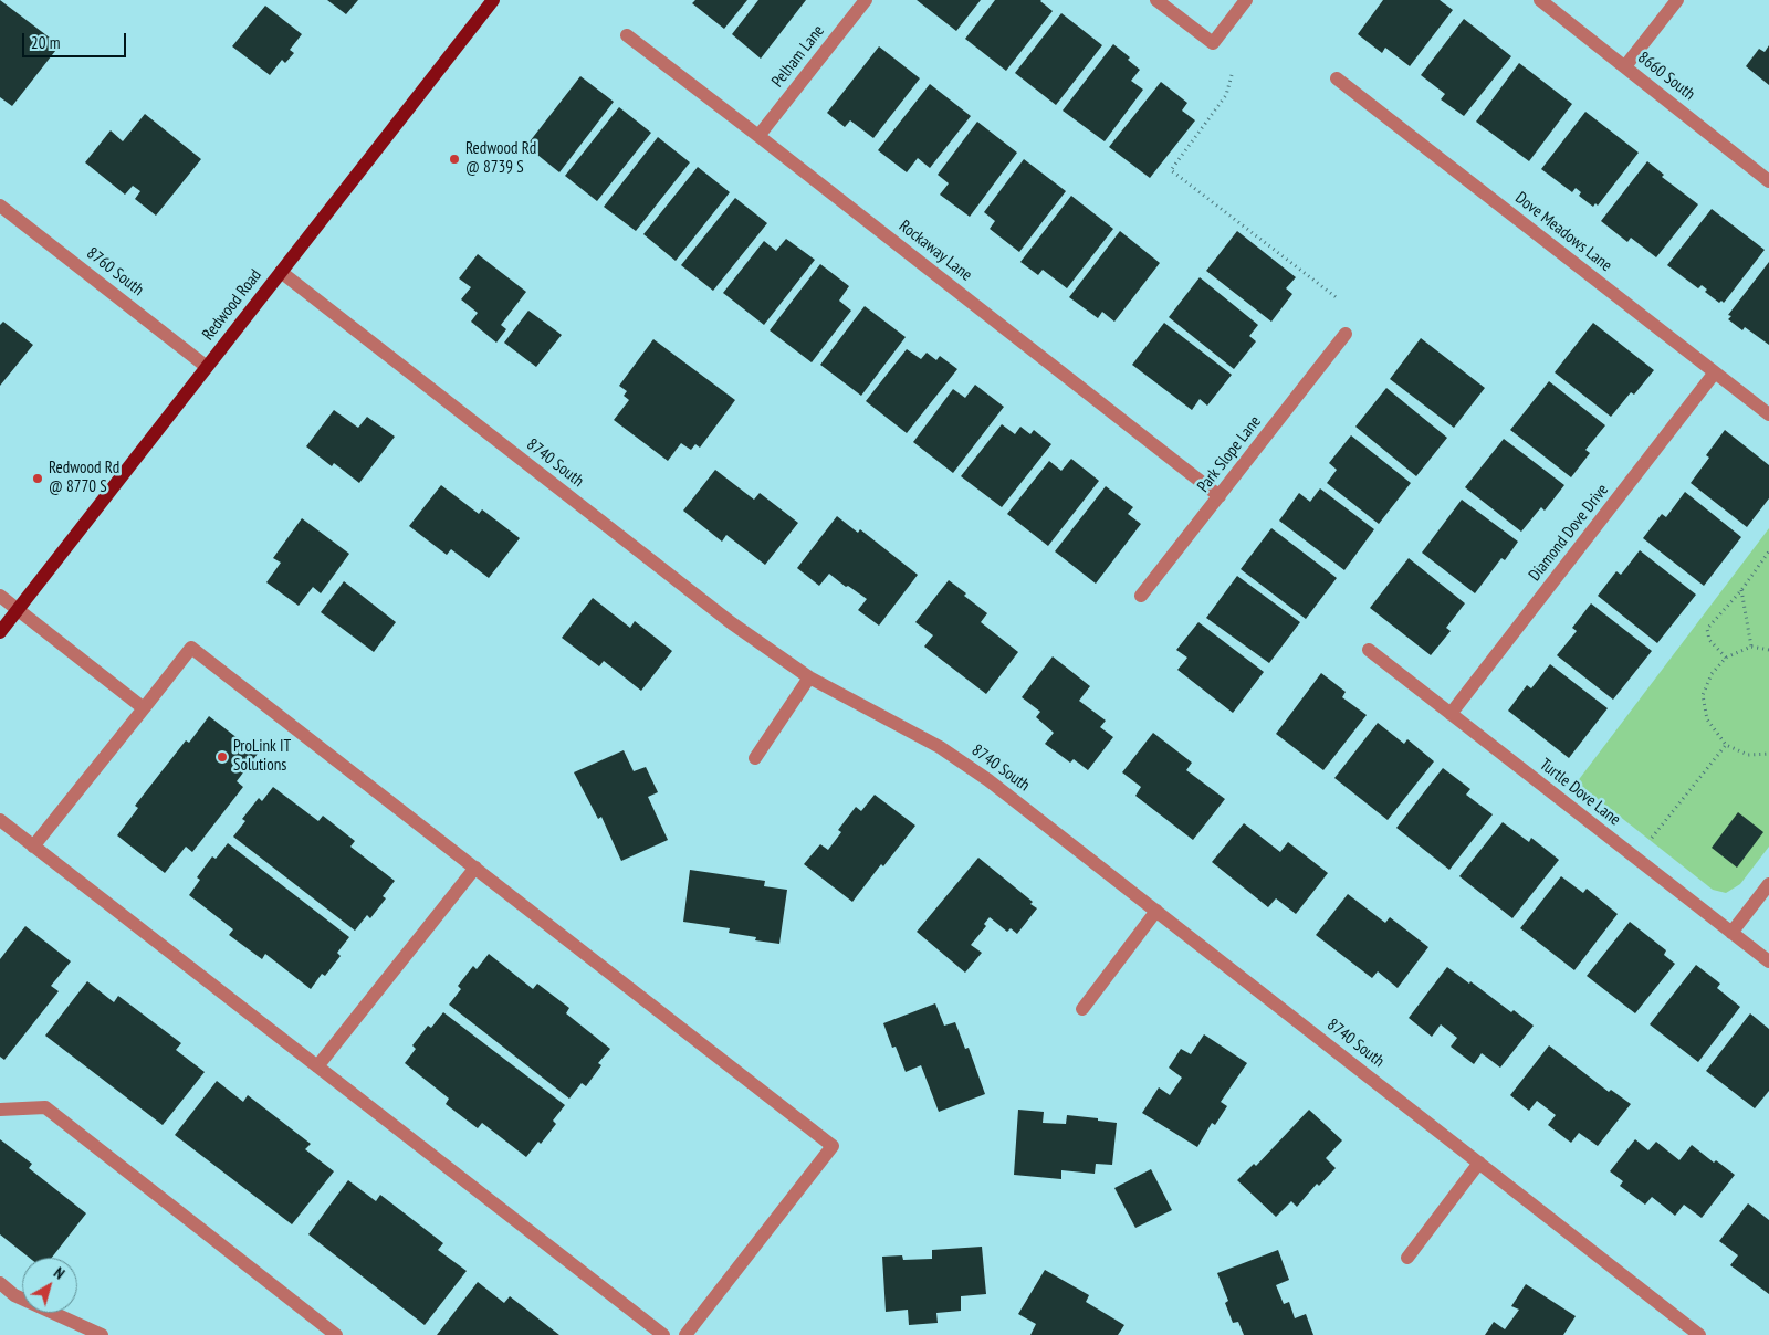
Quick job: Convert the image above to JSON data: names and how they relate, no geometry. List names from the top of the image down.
{
  "streets": {
    "main road": ["Redwood Road"],
    "street": [
      "Pelham Lane",
      "8660 South",
      "Dove Meadows Lane",
      "Rockaway Lane",
      "8760 South",
      "Park Slope Lane",
      "8740 South",
      "Diamond Dove Drive",
      "Turtle Dove Lane"
    ]
  },
  "crossings": [
    ["Pelham Lane", "Rockaway Lane"],
    ["Dove Meadows Lane", "Diamond Dove Drive"],
    ["Rockaway Lane", "Park Slope Lane"],
    ["8760 South", "Redwood Road"],
    ["Redwood Road", "8740 South"],
    ["Diamond Dove Drive", "Turtle Dove Lane"]
  ],
  "places": ["Redwood Rd @ 8739 S", "Redwood Rd @ 8770 S", "ProLink IT Solutions"],
  "scale_bar": "20 m",
  "north": "top right"
}
